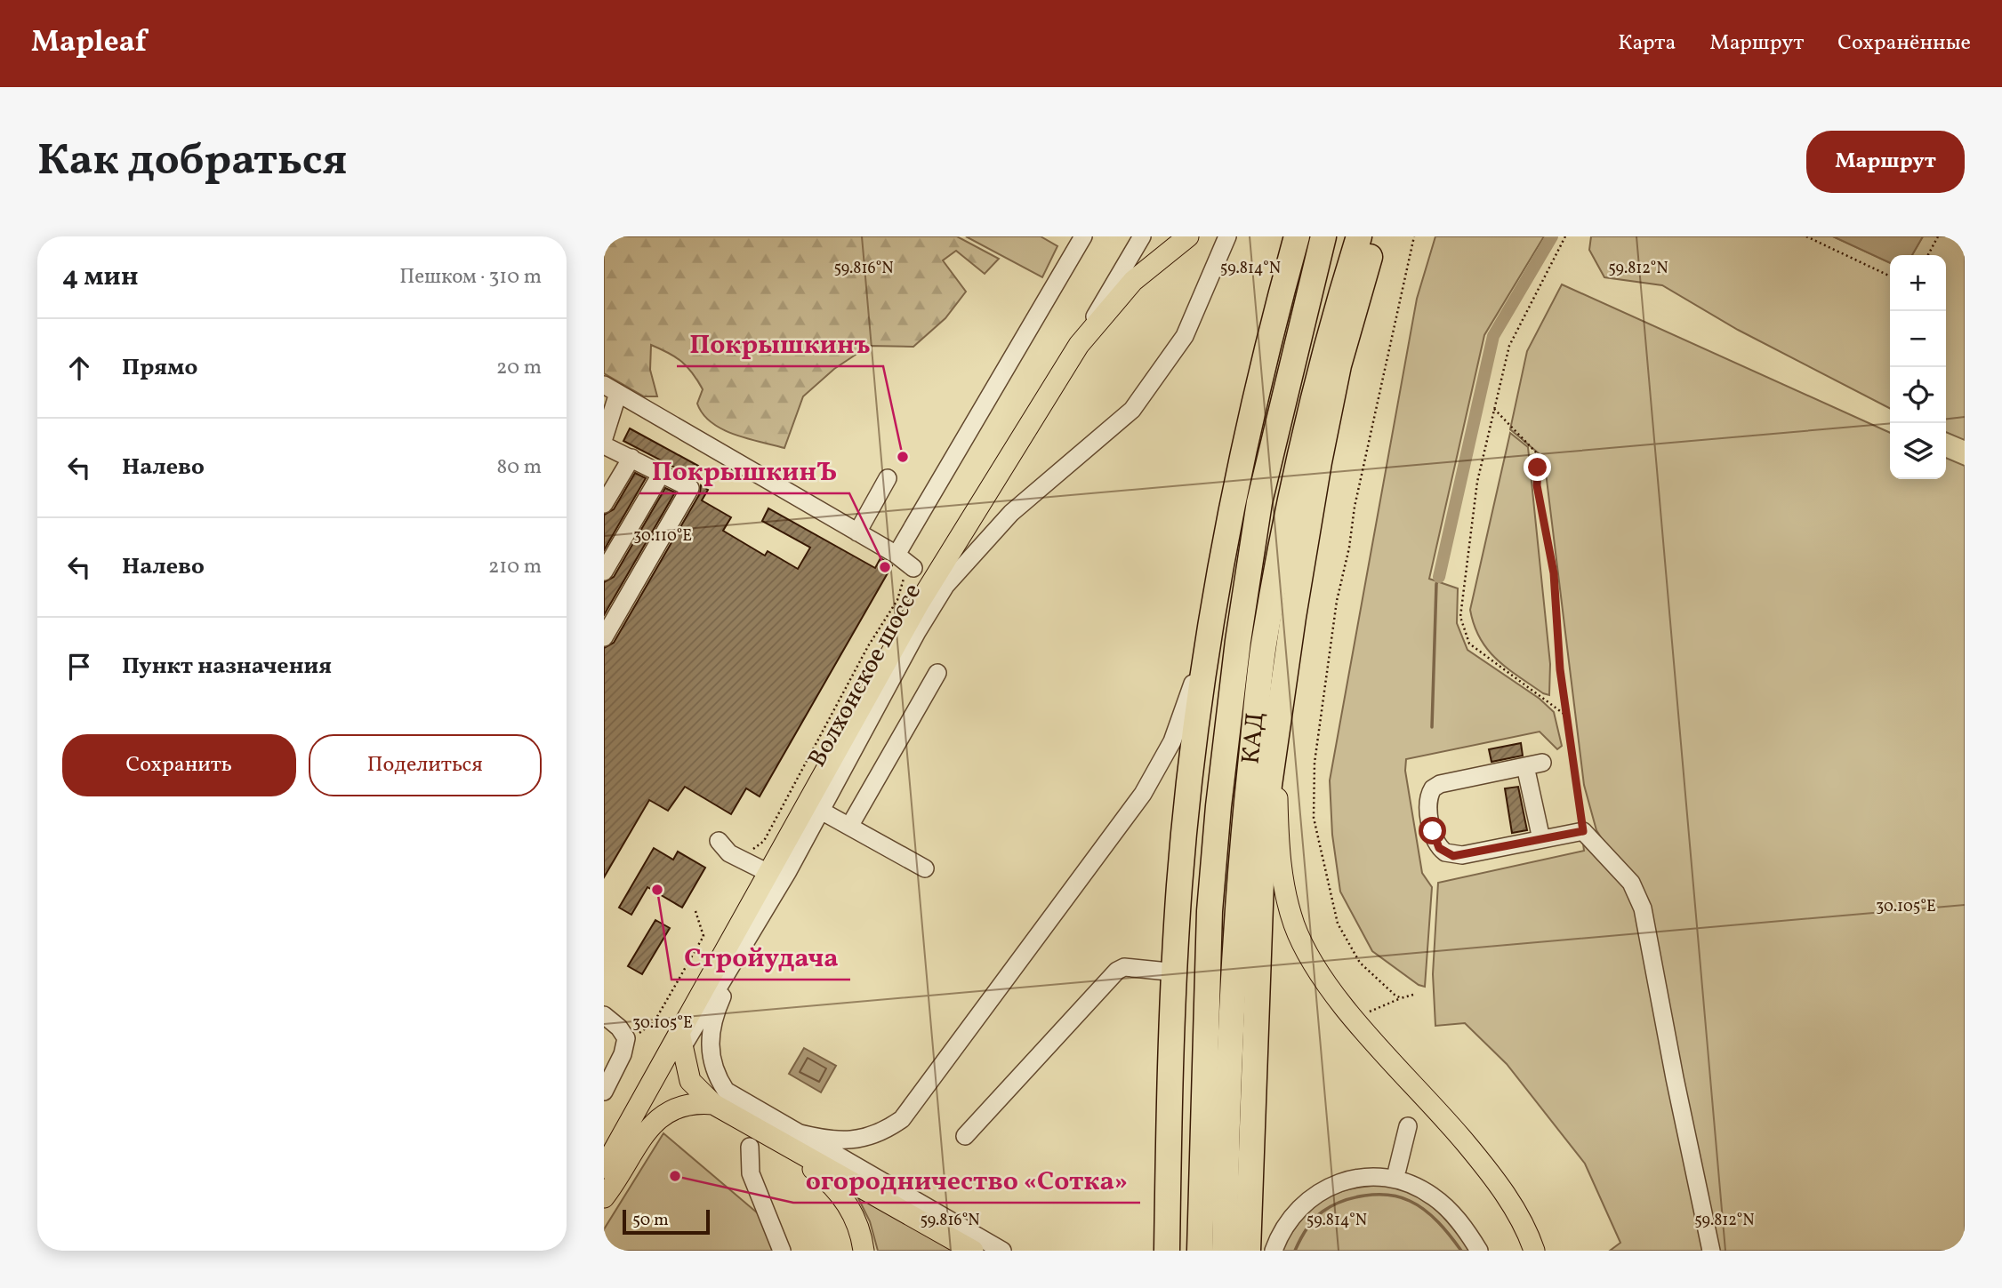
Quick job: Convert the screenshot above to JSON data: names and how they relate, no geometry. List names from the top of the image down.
{
  "streets": {
    "highway": ["КАД"],
    "main road": ["Волхонское шоссе"]
  },
  "places": [
    "Покрышкинъ",
    "ПокрышкинЪ",
    "Стройудача",
    "огородничество «Сотка»"
  ],
  "scale_bar": "50 m",
  "page": {
    "header": "Mapleaf",
    "nav": ["Карта", "Маршрут", "Сохранённые"],
    "buttons": [
      "Маршрут",
      ["Сохранить", "Поделиться"]
    ],
    "title": "Как добраться",
    "heading": ["4 мин", "Пешком · 310 m"],
    "map_buttons": ["+", "−"],
    "list": [
      ["Прямо", "20 m"],
      ["Налево", "80 m"],
      ["Налево", "210 m"],
      "Пункт назначения"
    ],
    "scale": "50 m"
  },
  "coordinates": [
    "59.816°N",
    "59.814°N",
    "59.812°N",
    "30.110°E",
    "30.105°E"
  ]
}
